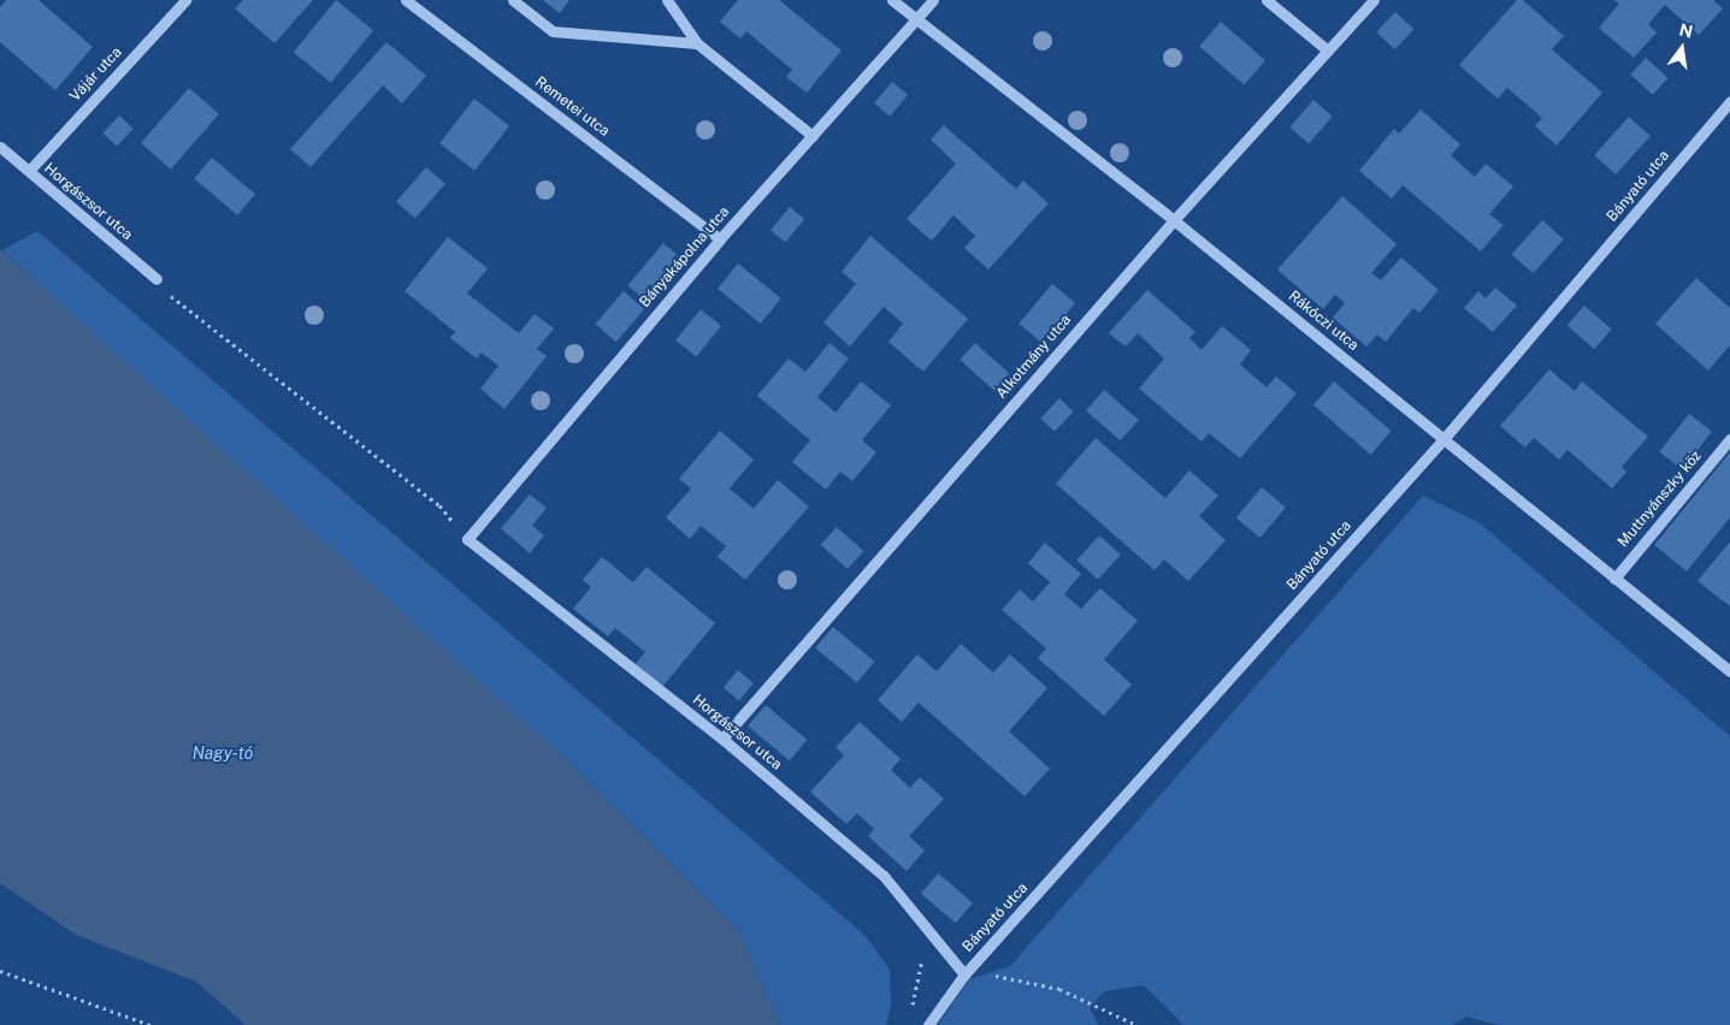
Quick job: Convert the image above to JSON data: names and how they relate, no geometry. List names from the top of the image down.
{
  "streets": {
    "street": [
      "Vájár utca",
      "Remetei utca",
      "Bányató utca",
      "Horgászsor utca",
      "Bányakápolna utca",
      "Rákóczi utca",
      "Alkotmány utca",
      "Muttnyánszky köz"
    ]
  },
  "crossings": [
    ["Vájár utca", "Horgászsor utca"],
    ["Remetei utca", "Bányakápolna utca"],
    ["Bányató utca", "Horgászsor utca"],
    ["Bányató utca", "Rákóczi utca"],
    ["Horgászsor utca", "Bányakápolna utca"],
    ["Horgászsor utca", "Alkotmány utca"],
    ["Bányakápolna utca", "Rákóczi utca"],
    ["Rákóczi utca", "Alkotmány utca"],
    ["Rákóczi utca", "Muttnyánszky köz"]
  ],
  "water": ["Nagy-tó"],
  "north": "top"
}
